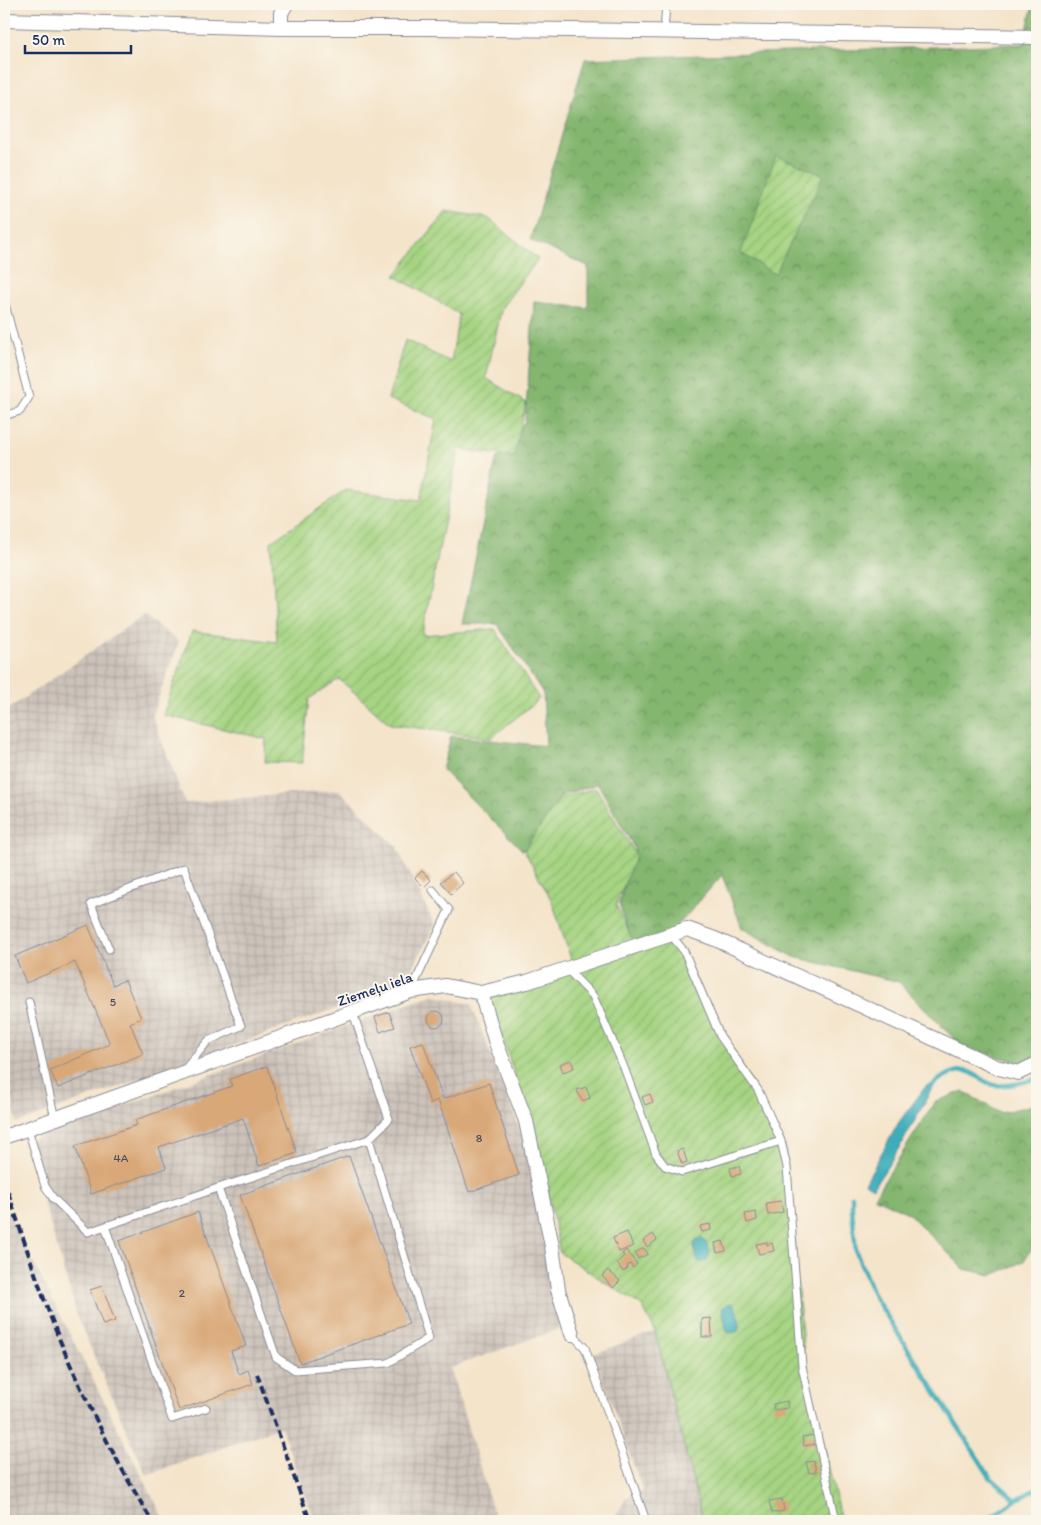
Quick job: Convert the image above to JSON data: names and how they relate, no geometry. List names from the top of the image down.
{
  "streets": {
    "street": ["Ziemeļu iela"]
  },
  "house_numbers": [
    "5",
    "8",
    "4A",
    "2"
  ],
  "scale_bar": "50 m"
}
